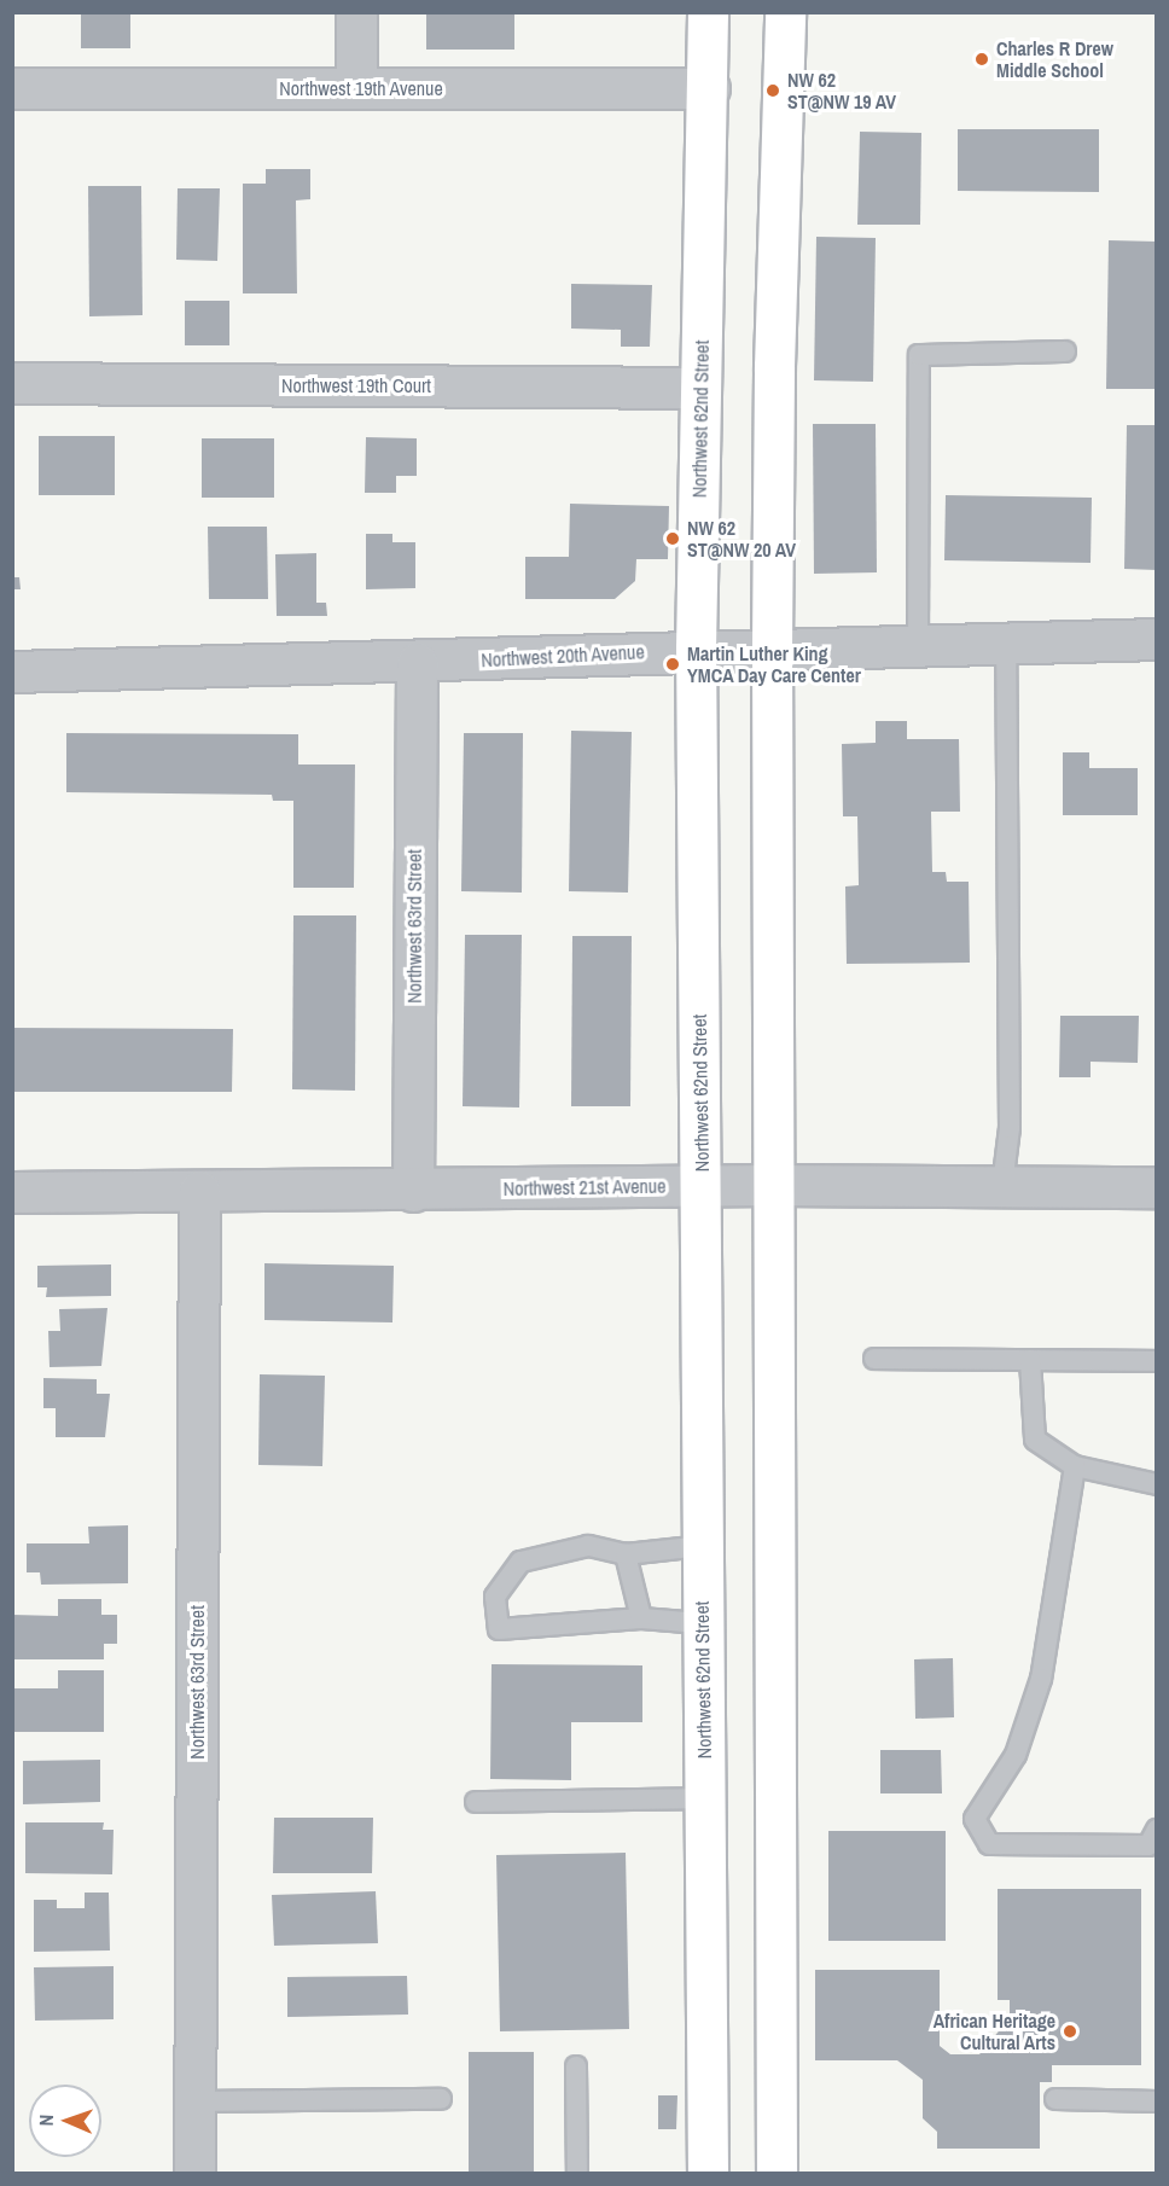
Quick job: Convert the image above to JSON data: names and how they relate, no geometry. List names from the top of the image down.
{
  "streets": {
    "main road": ["Northwest 62nd Street"],
    "street": [
      "Northwest 19th Avenue",
      "Northwest 19th Court",
      "Northwest 20th Avenue",
      "Northwest 63rd Street",
      "Northwest 21st Avenue"
    ]
  },
  "crossings": [
    ["Northwest 19th Avenue", "Northwest 62nd Street"],
    ["Northwest 19th Court", "Northwest 62nd Street"],
    ["Northwest 62nd Street", "Northwest 20th Avenue"],
    ["Northwest 62nd Street", "Northwest 21st Avenue"],
    ["Northwest 20th Avenue", "Northwest 63rd Street"],
    ["Northwest 63rd Street", "Northwest 21st Avenue"]
  ],
  "places": [
    "Charles R Drew Middle School",
    "NW 62 ST@NW 19 AV",
    "NW 62 ST@NW 20 AV",
    "Martin Luther King YMCA Day Care Center",
    "African Heritage Cultural Arts"
  ],
  "north": "left"
}
